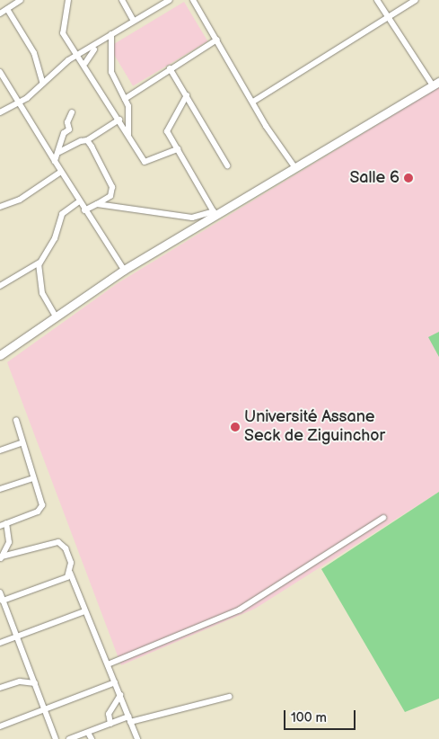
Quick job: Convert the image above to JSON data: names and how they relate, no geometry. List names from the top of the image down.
{
  "places": ["Salle 6", "Université Assane Seck de Ziguinchor"],
  "scale_bar": "100 m"
}
